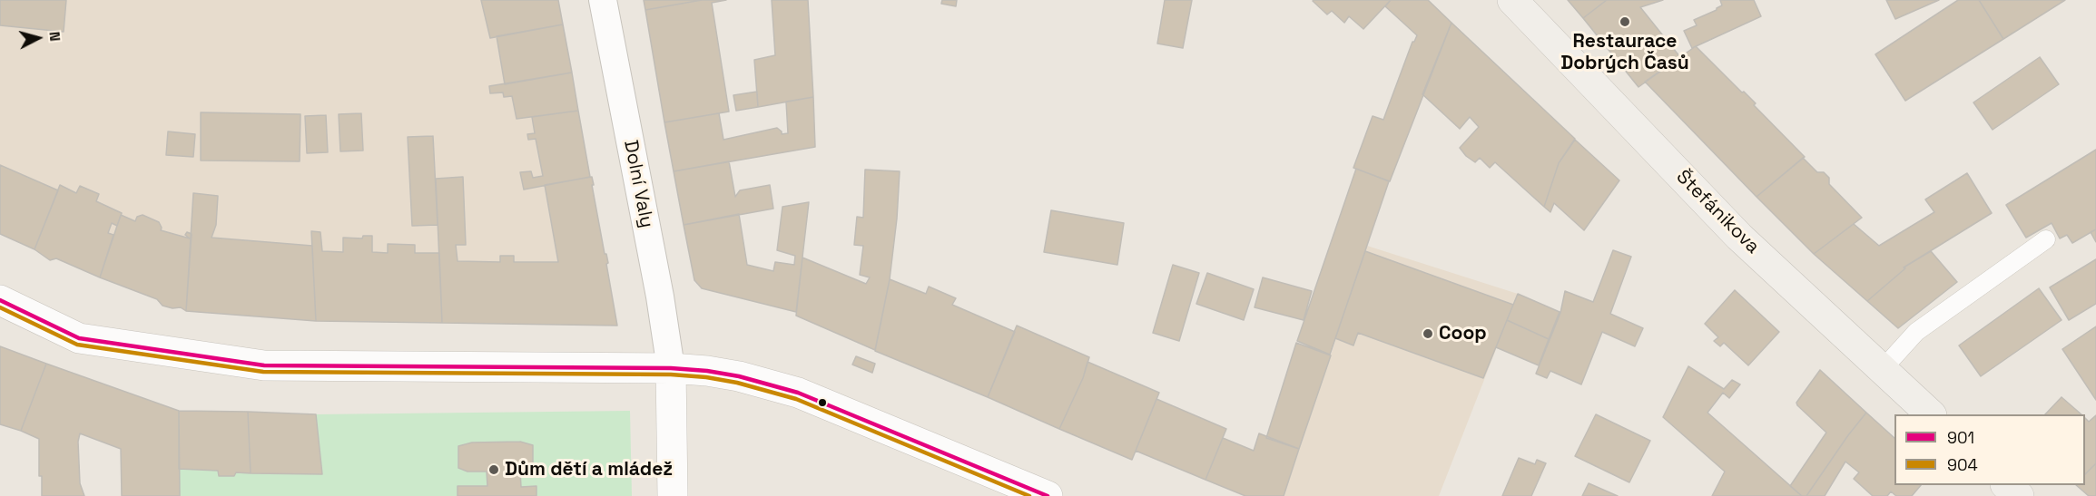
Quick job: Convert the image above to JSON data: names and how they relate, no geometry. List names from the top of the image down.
{
  "streets": {
    "main road": ["Štefánikova"],
    "street": ["Dolní Valy"]
  },
  "places": ["Restaurace Dobrých Časů", "Coop", "Dům dětí a mládež"],
  "lines": ["transit line 901", "transit line 904"],
  "legend": ["901", "904"],
  "north": "right"
}
